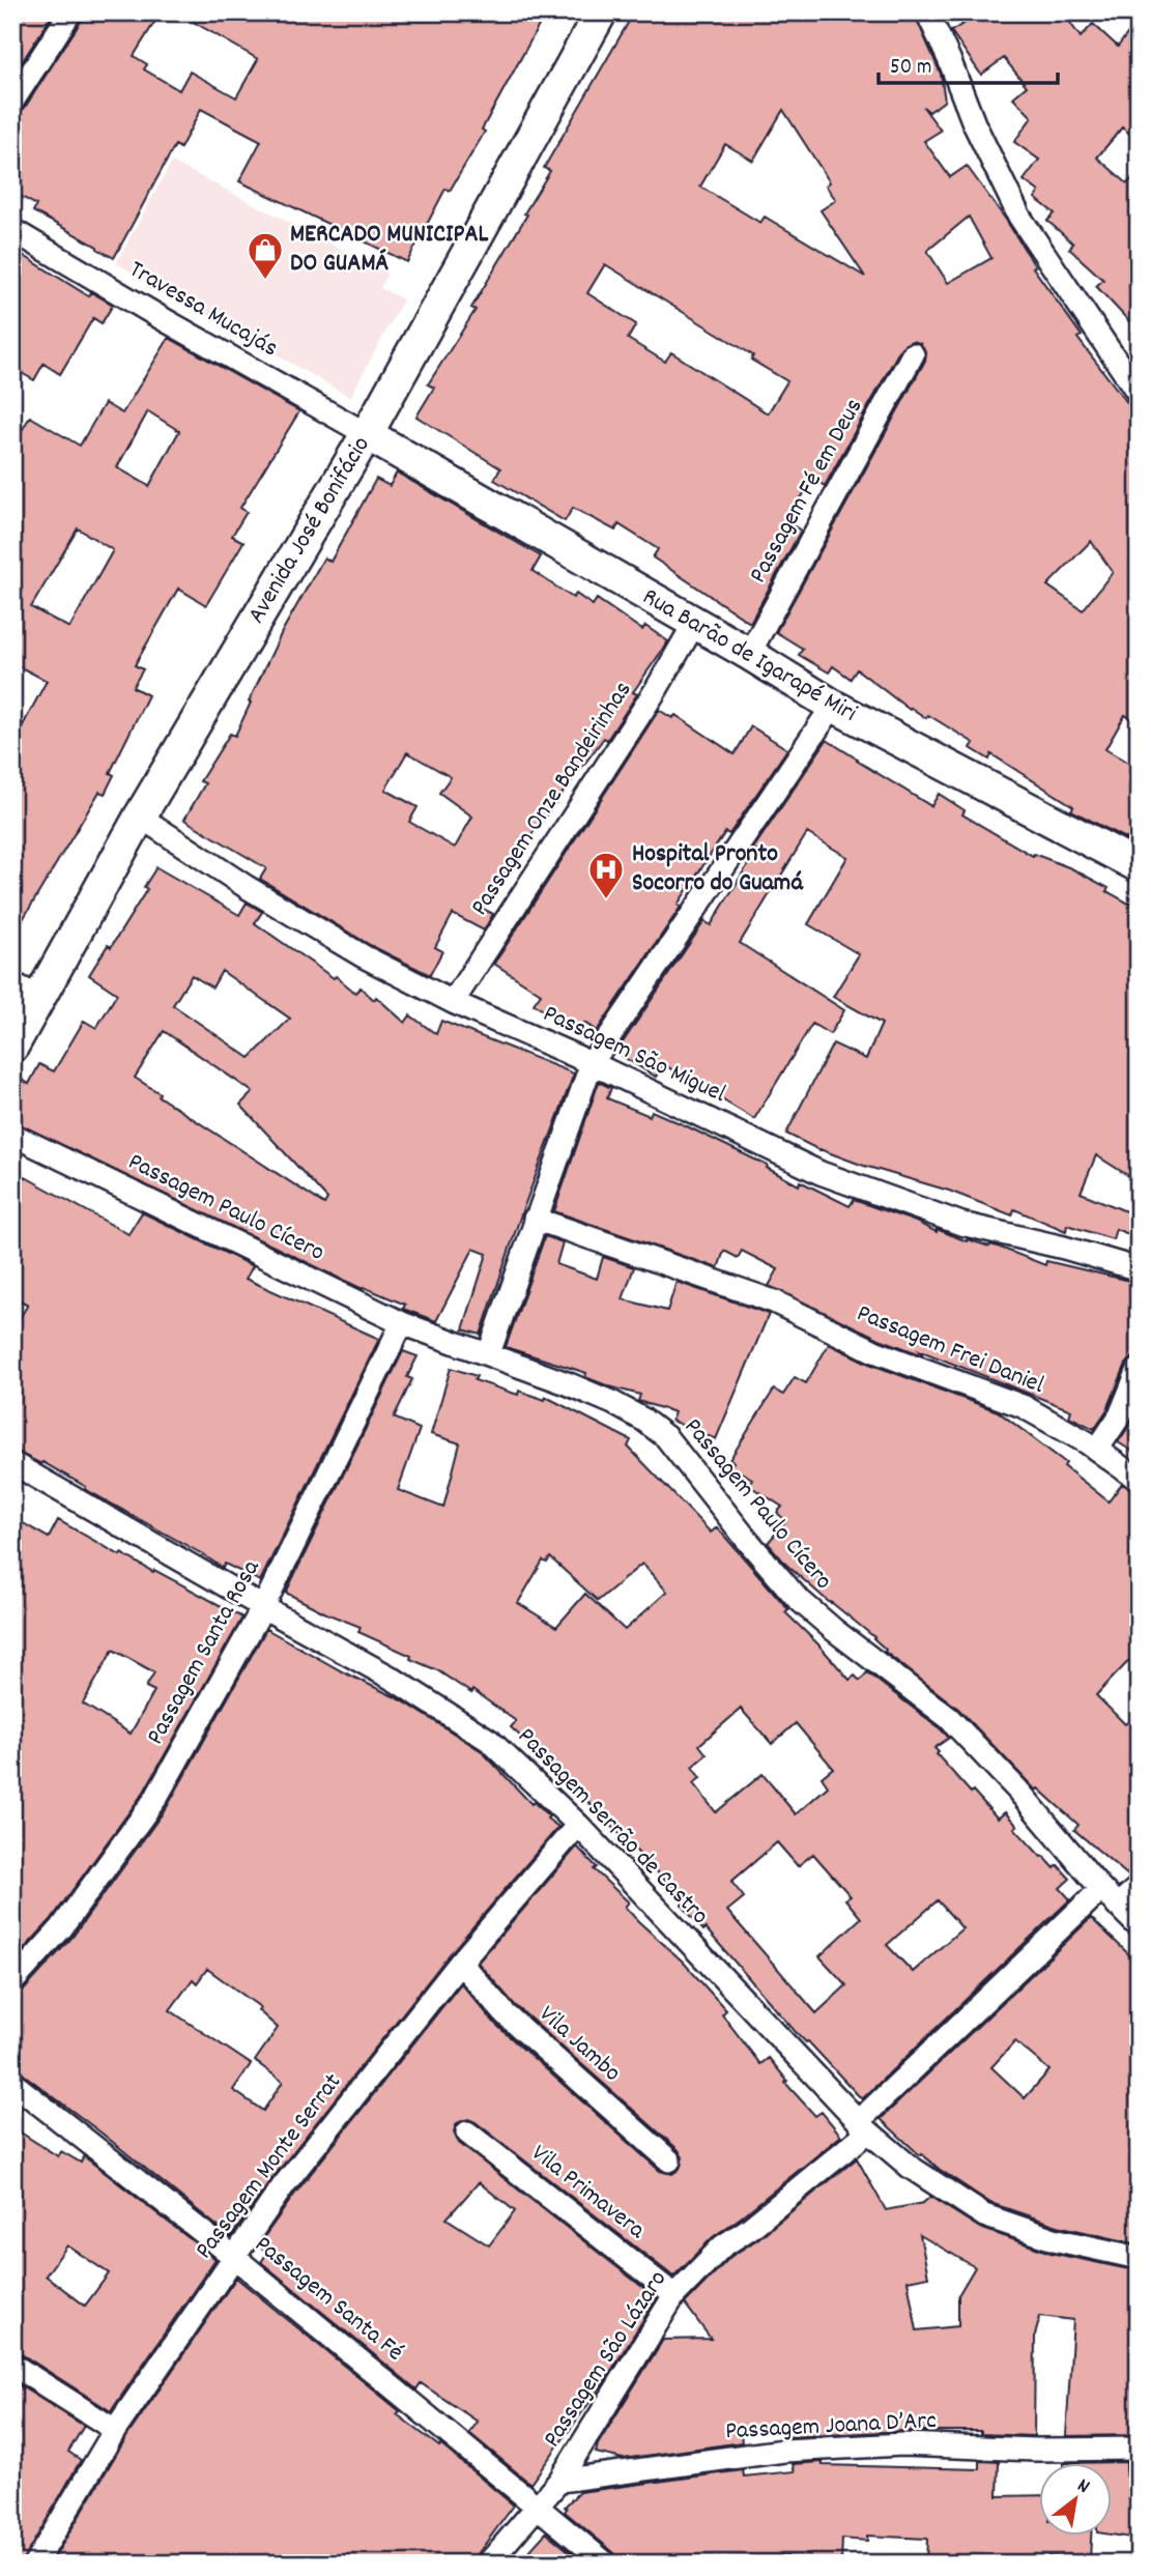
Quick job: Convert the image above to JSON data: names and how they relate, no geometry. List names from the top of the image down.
{
  "streets": {
    "main road": ["Avenida José Bonifácio", "Rua Barão de Igarapé Miri"],
    "street": [
      "Travessa Mucajás",
      "Passagem Fé em Deus",
      "Passagem Onze Bandeirinhas",
      "Passagem São Miguel",
      "Passagem Paulo Cícero",
      "Passagem Frei Daniel",
      "Passagem Santa Rosa",
      "Passagem Serrão de Castro",
      "Vila Jambo",
      "Passagem Monte Serrat",
      "Vila Primavera",
      "Passagem Santa Fé",
      "Passagem São Lázaro",
      "Passagem Joana D’Arc"
    ]
  },
  "crossings": [
    ["Travessa Mucajás", "Avenida José Bonifácio"],
    ["Travessa Mucajás", "Rua Barão de Igarapé Miri"],
    ["Passagem Fé em Deus", "Rua Barão de Igarapé Miri"],
    ["Avenida José Bonifácio", "Rua Barão de Igarapé Miri"],
    ["Avenida José Bonifácio", "Passagem São Miguel"],
    ["Rua Barão de Igarapé Miri", "Passagem Onze Bandeirinhas"],
    ["Passagem Onze Bandeirinhas", "Passagem São Miguel"],
    ["Passagem Paulo Cícero", "Passagem Santa Rosa"],
    ["Passagem Paulo Cícero", "Passagem São Lázaro"],
    ["Passagem Santa Rosa", "Passagem Serrão de Castro"],
    ["Passagem Serrão de Castro", "Passagem Monte Serrat"],
    ["Passagem Serrão de Castro", "Passagem São Lázaro"],
    ["Vila Jambo", "Passagem Monte Serrat"],
    ["Passagem Monte Serrat", "Passagem Santa Fé"],
    ["Vila Primavera", "Passagem São Lázaro"],
    ["Passagem São Lázaro", "Passagem Joana D’Arc"]
  ],
  "places": {
    "shop": ["MERCADO MUNICIPAL DO GUAMÁ"],
    "hospital": ["Hospital Pronto Socorro do Guamá"]
  },
  "scale_bar": "50 m",
  "north": "top right"
}
